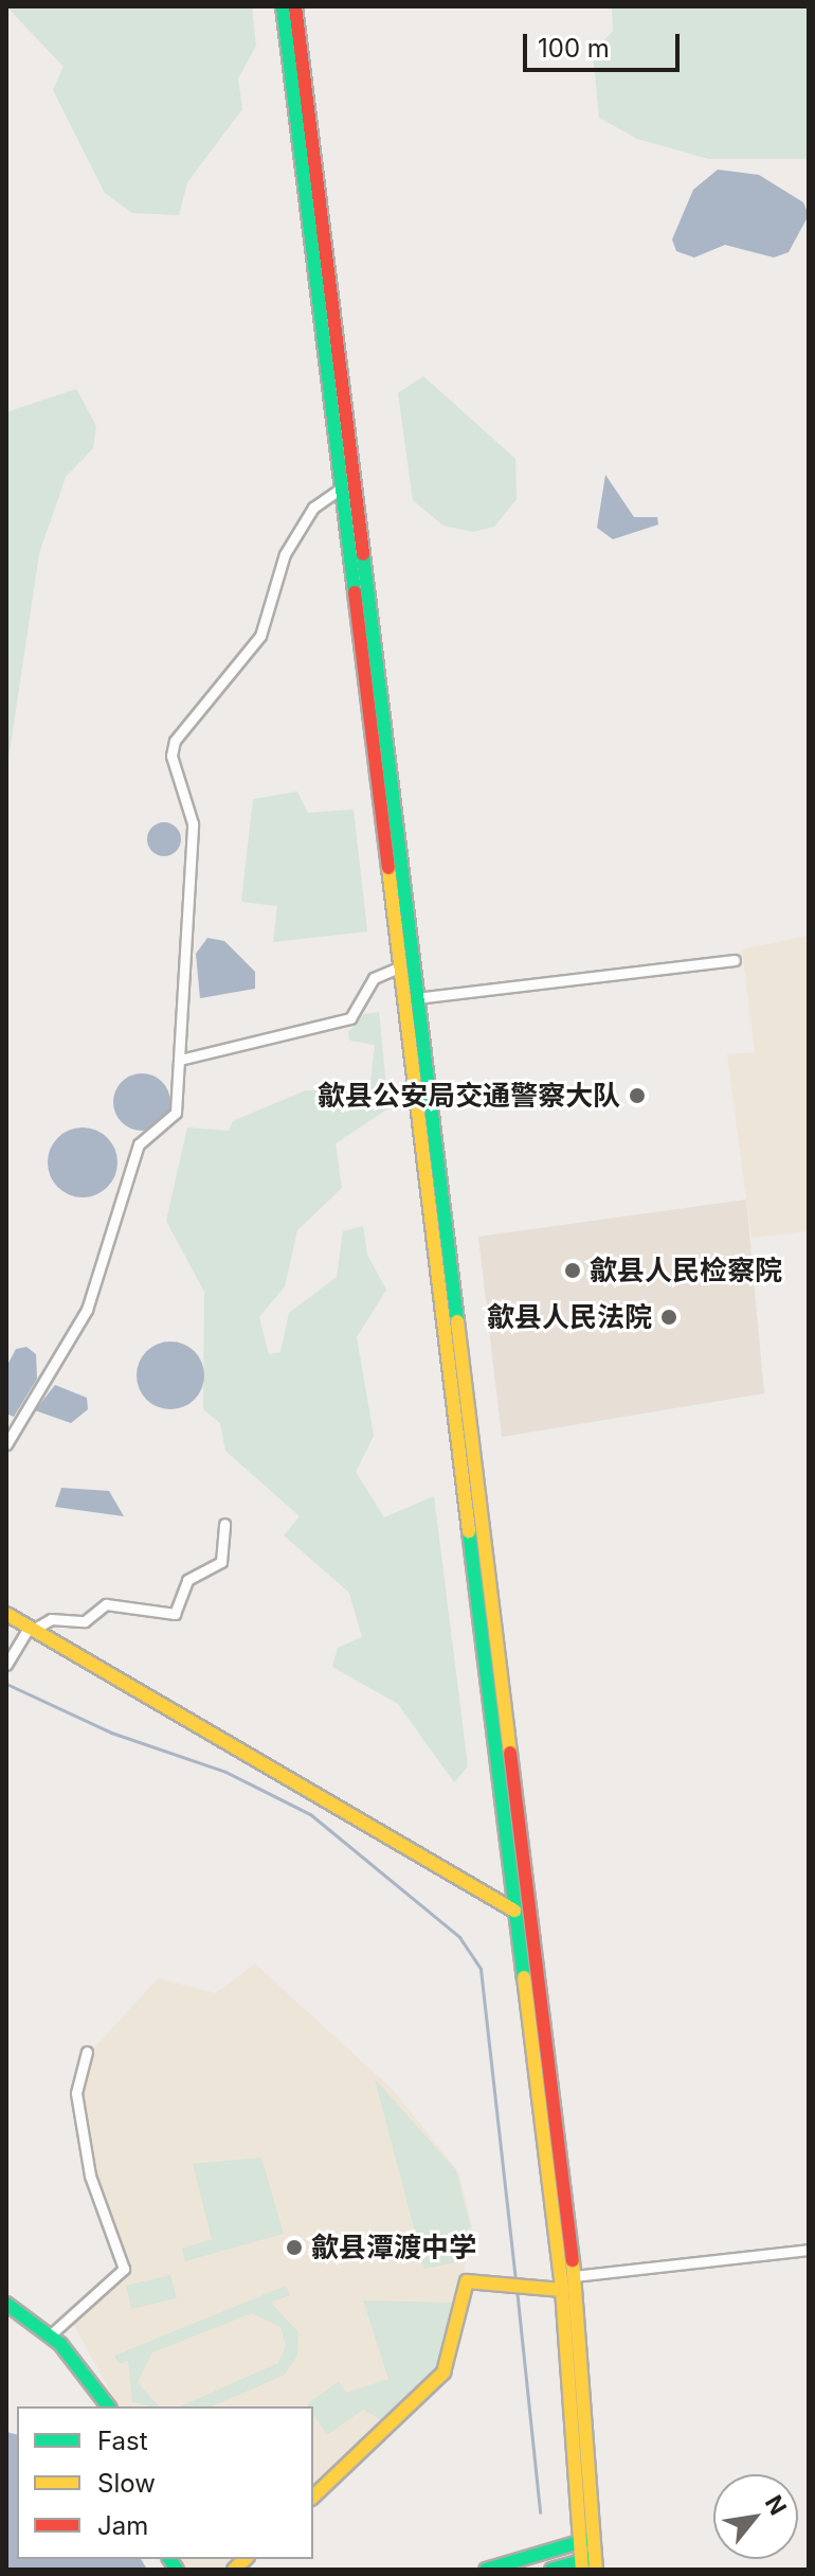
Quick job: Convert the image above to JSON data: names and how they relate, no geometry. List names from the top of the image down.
{
  "places": [
    "歙县公安局交通警察大队",
    "歙县人民检察院",
    "歙县人民法院",
    "歙县潭渡中学"
  ],
  "legend": ["Fast", "Slow", "Jam"],
  "scale_bar": "100 m",
  "north": "top right"
}
